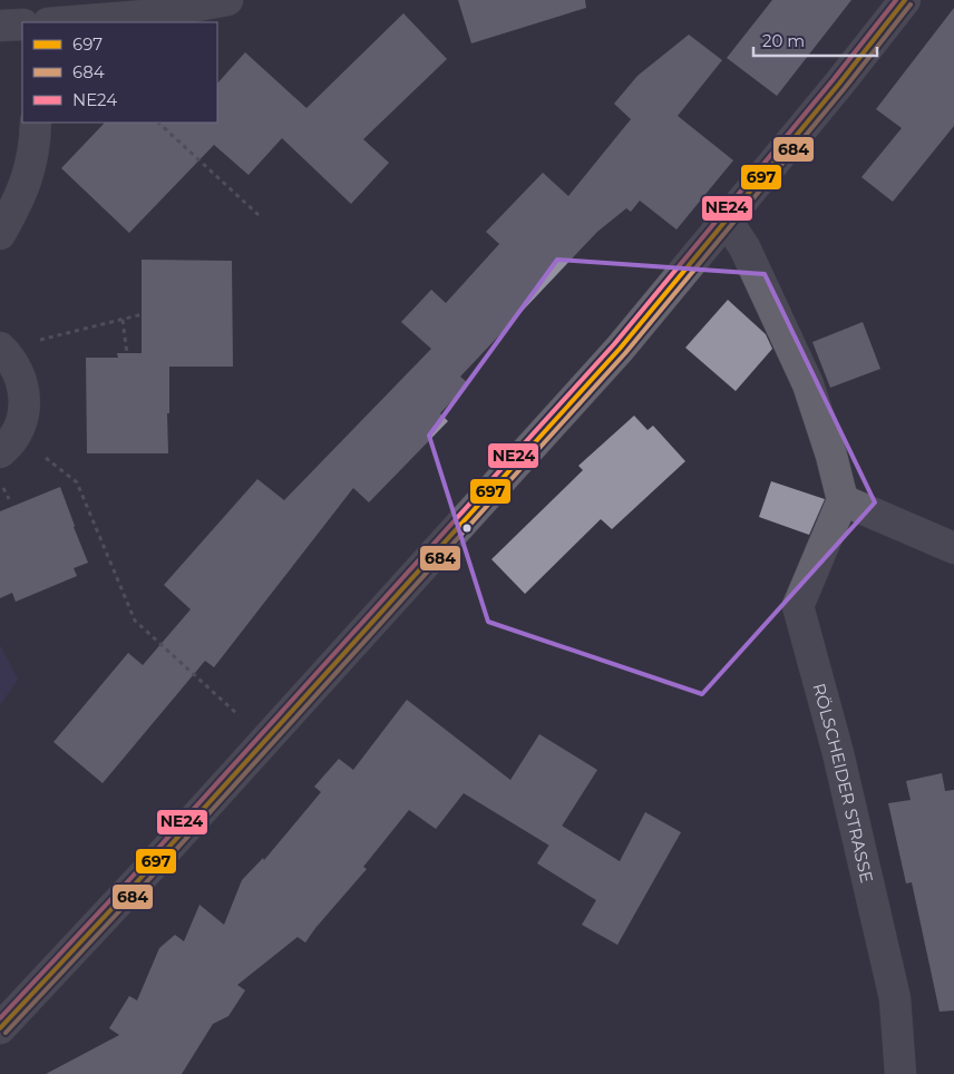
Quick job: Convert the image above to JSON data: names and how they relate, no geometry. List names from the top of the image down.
{
  "streets": {
    "street": ["RÖLSCHEIDER STRASSE"]
  },
  "lines": ["transit line 697", "transit line NE24", "transit line 684"],
  "legend": ["697", "684", "NE24"],
  "scale_bar": "20 m"
}
